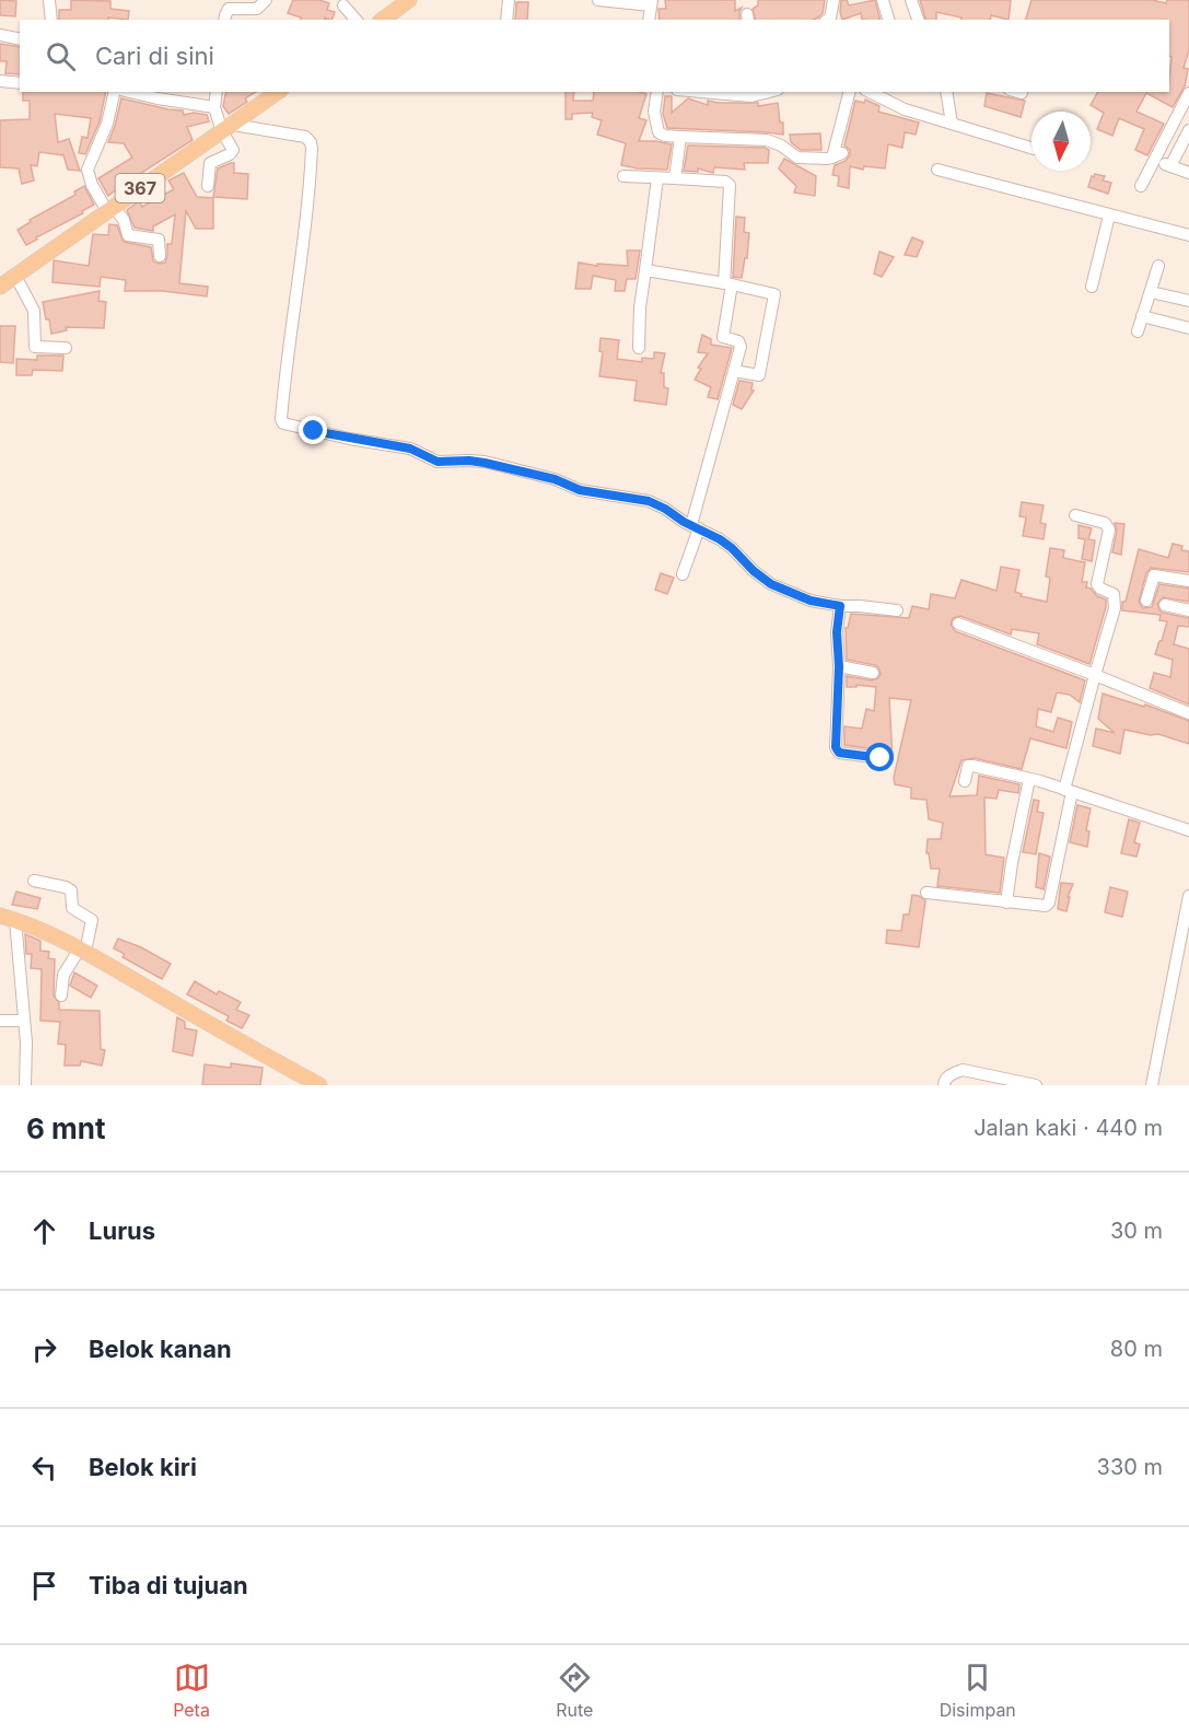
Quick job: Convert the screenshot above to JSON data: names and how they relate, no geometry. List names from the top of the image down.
{
  "streets": {
    "main road": ["367"]
  },
  "north": "bottom",
  "page": {
    "search": "Cari di sini",
    "heading": ["6 mnt", "Jalan kaki · 440 m"],
    "list": [
      ["Lurus", "30 m"],
      ["Belok kanan", "80 m"],
      ["Belok kiri", "330 m"],
      "Tiba di tujuan"
    ],
    "nav": ["Peta", "Rute", "Disimpan"]
  }
}
